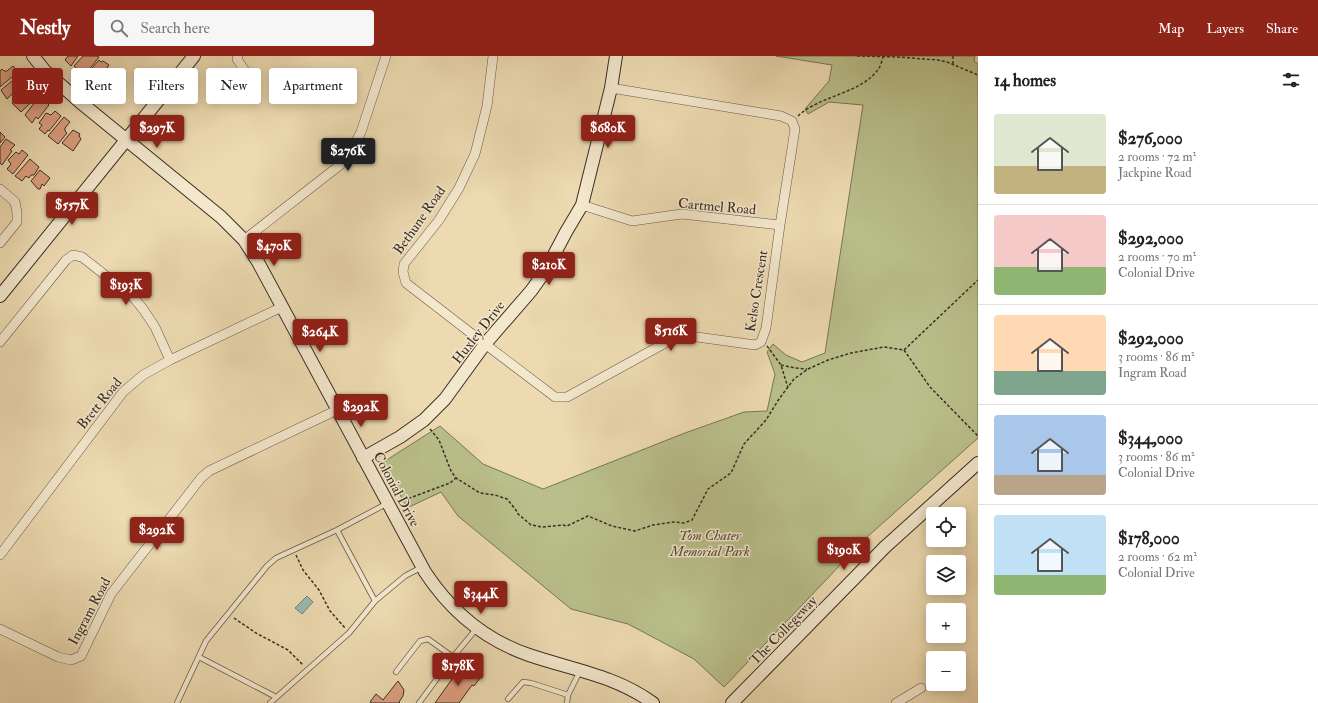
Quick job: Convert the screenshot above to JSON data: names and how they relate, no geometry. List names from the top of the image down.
{
  "streets": {
    "street": [
      "Cartmel Road",
      "Bethune Road",
      "Kelso Crescent",
      "Huxley Drive",
      "Brett Road",
      "Colonial Drive",
      "Ingram Road",
      "The Collegeway"
    ]
  },
  "crossings": [
    ["Cartmel Road", "Kelso Crescent"],
    ["Cartmel Road", "Huxley Drive"],
    ["Bethune Road", "Kelso Crescent"],
    ["Bethune Road", "Huxley Drive"],
    ["Kelso Crescent", "Huxley Drive"],
    ["Huxley Drive", "Colonial Drive"],
    ["Brett Road", "Colonial Drive"],
    ["Colonial Drive", "Ingram Road"]
  ],
  "parks": ["Tom Chater Memorial Park"],
  "page": {
    "header": "Nestly",
    "search": "Search here",
    "nav": ["Map", "Layers", "Share"],
    "heading": "14 homes",
    "chip": [
      "Buy",
      "Rent",
      "Filters",
      "New",
      "Apartment"
    ],
    "list": [
      {
        "name": "$276,000",
        "note": "2 rooms · 72 m² · Jackpine Road"
      },
      {
        "name": "$292,000",
        "note": "2 rooms · 70 m² · Colonial Drive"
      },
      {
        "name": "$292,000",
        "note": "3 rooms · 86 m² · Ingram Road"
      },
      {
        "name": "$344,000",
        "note": "3 rooms · 86 m² · Colonial Drive"
      },
      {
        "name": "$178,000",
        "note": "2 rooms · 62 m² · Colonial Drive"
      }
    ],
    "price": [
      "$297K",
      "$680K",
      "$276K",
      "$557K",
      "$470K",
      "$210K",
      "$193K",
      "$516K",
      "$264K",
      "$292K",
      "$292K",
      "$190K",
      "$344K",
      "$178K"
    ],
    "map_buttons": ["+", "−"]
  }
}
